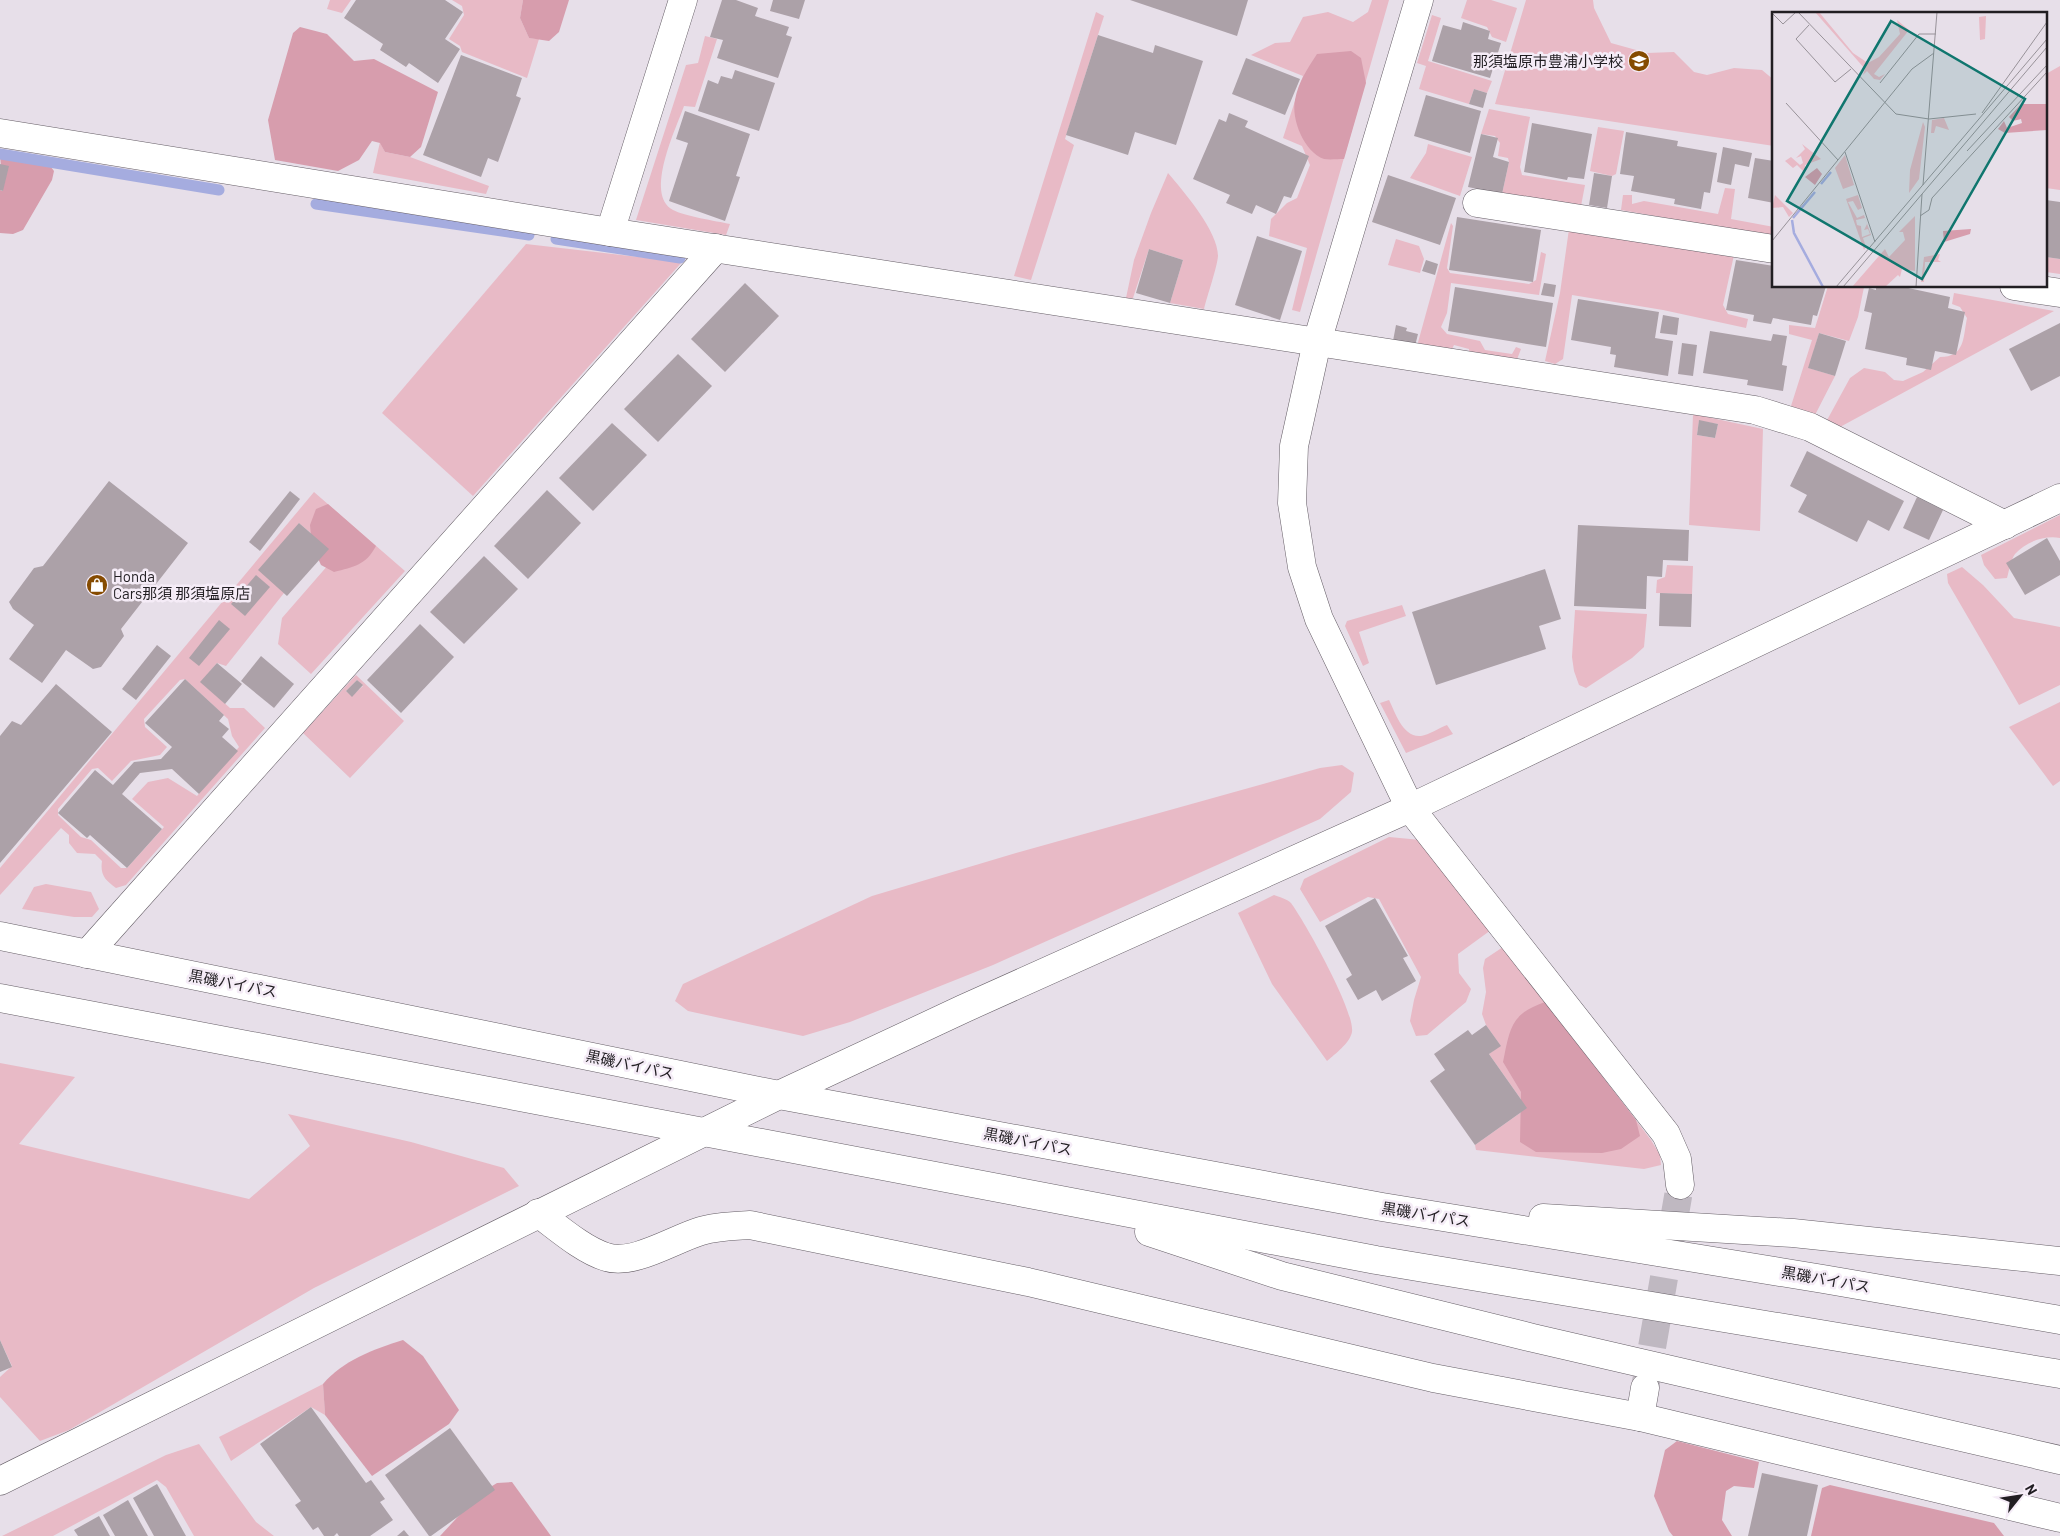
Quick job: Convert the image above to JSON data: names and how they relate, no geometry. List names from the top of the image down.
{
  "streets": {
    "main road": ["黒磯バイパス"]
  },
  "places": {
    "school or university": ["那須塩原市豊浦小学校"],
    "shop": ["Honda Cars那須 那須塩原店"]
  },
  "north": "top right"
}
